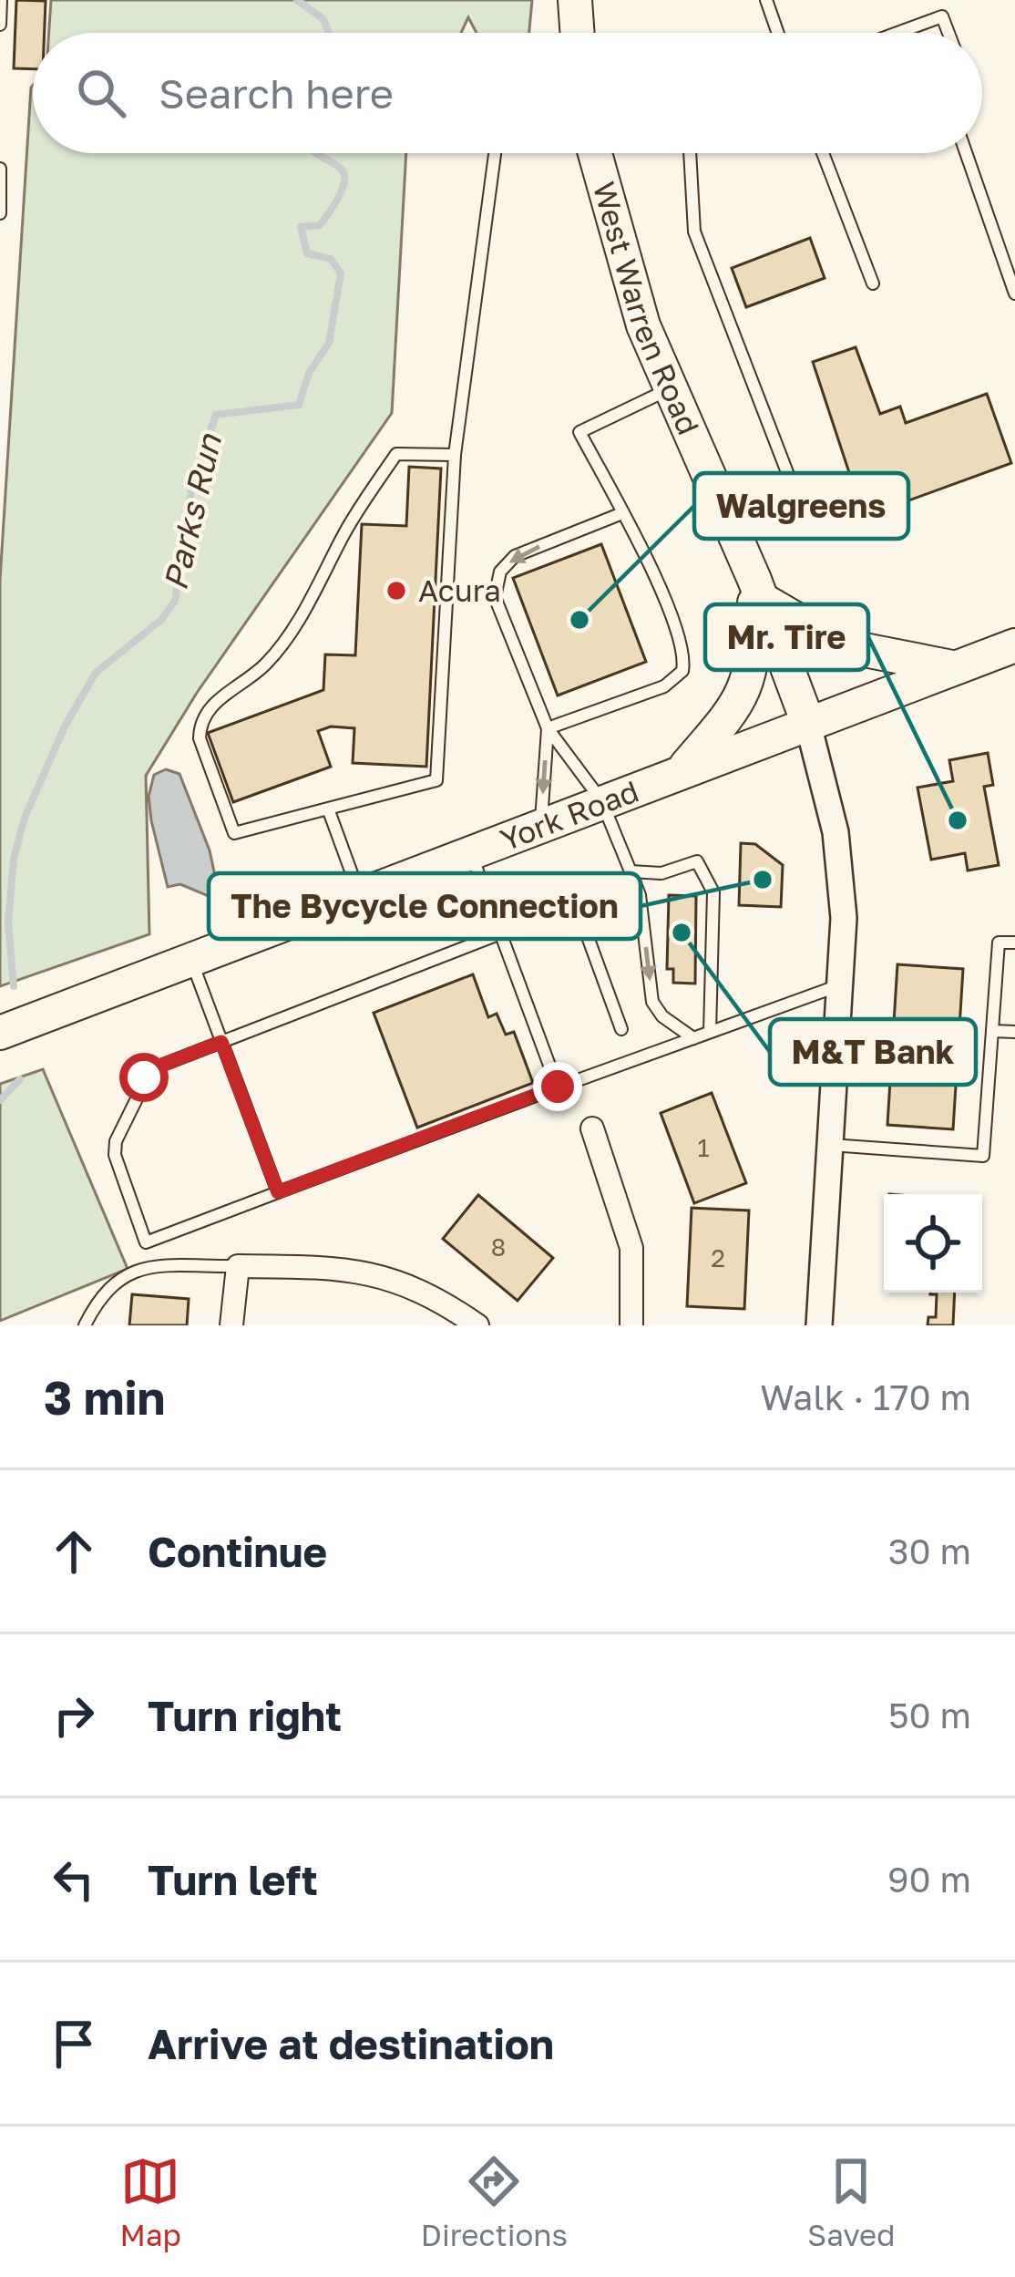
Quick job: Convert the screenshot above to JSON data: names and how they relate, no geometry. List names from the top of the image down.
{
  "streets": {
    "main road": ["West Warren Road", "York Road"]
  },
  "crossings": [
    ["West Warren Road", "York Road"]
  ],
  "water": ["Parks Run"],
  "places": [
    "Acura",
    "Walgreens",
    "Mr. Tire",
    "The Bycycle Connection",
    "M&T Bank"
  ],
  "house_numbers": ["1", "8", "2"],
  "page": {
    "search": "Search here",
    "heading": ["3 min", "Walk · 170 m"],
    "list": [
      ["Continue", "30 m"],
      ["Turn right", "50 m"],
      ["Turn left", "90 m"],
      "Arrive at destination"
    ],
    "nav": ["Map", "Directions", "Saved"]
  }
}
